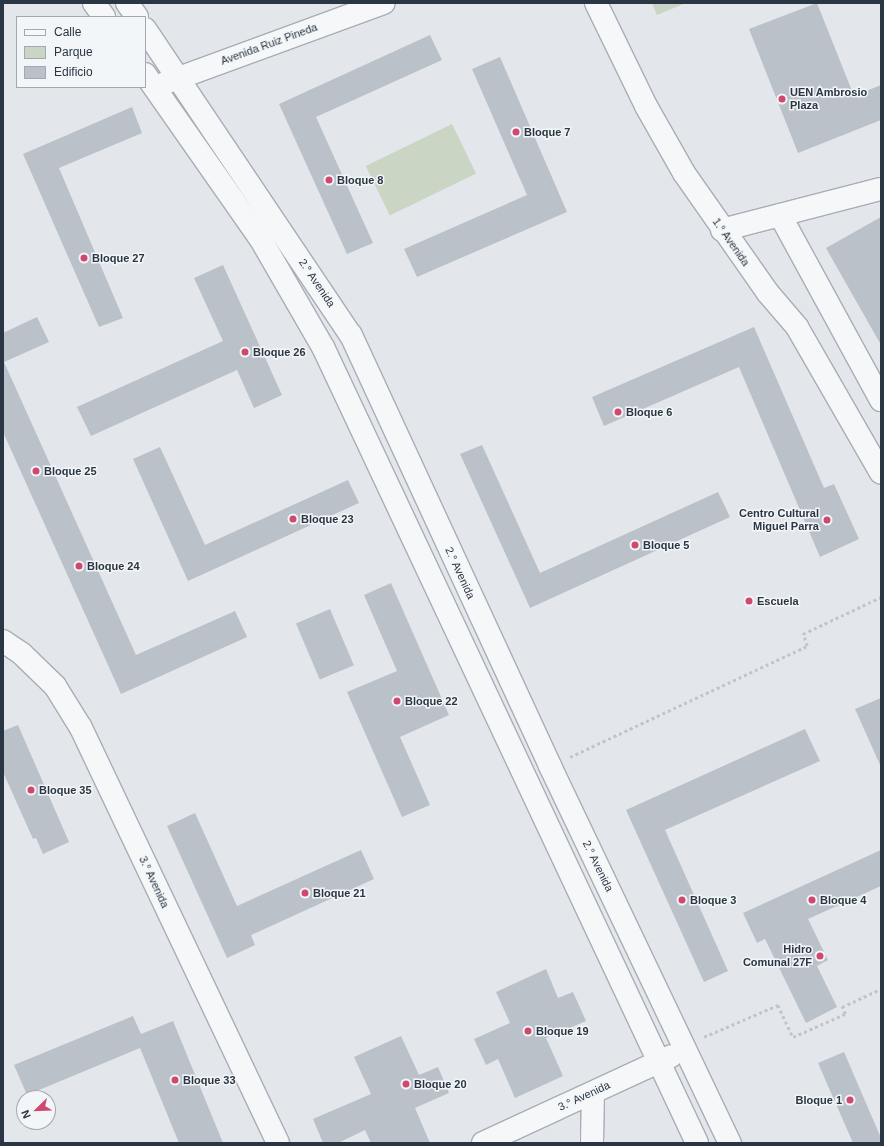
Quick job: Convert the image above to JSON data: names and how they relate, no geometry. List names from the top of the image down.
{
  "streets": {
    "street": [
      "Avenida Ruiz Pineda",
      "1.° Avenida",
      "2.° Avenida",
      "3.° Avenida"
    ]
  },
  "crossings": [
    ["Avenida Ruiz Pineda", "2.° Avenida"],
    ["2.° Avenida", "3.° Avenida"]
  ],
  "places": [
    "UEN Ambrosio Plaza",
    "Bloque 7",
    "Bloque 8",
    "Bloque 27",
    "Bloque 26",
    "Bloque 6",
    "Bloque 25",
    "Bloque 23",
    "Centro Cultural Miguel Parra",
    "Bloque 5",
    "Bloque 24",
    "Escuela",
    "Bloque 22",
    "Bloque 35",
    "Bloque 21",
    "Bloque 3",
    "Bloque 4",
    "Hidro Comunal 27F",
    "Bloque 19",
    "Bloque 33",
    "Bloque 20",
    "Bloque 1"
  ],
  "legend": ["Calle", "Parque", "Edificio"],
  "north": "bottom left"
}
